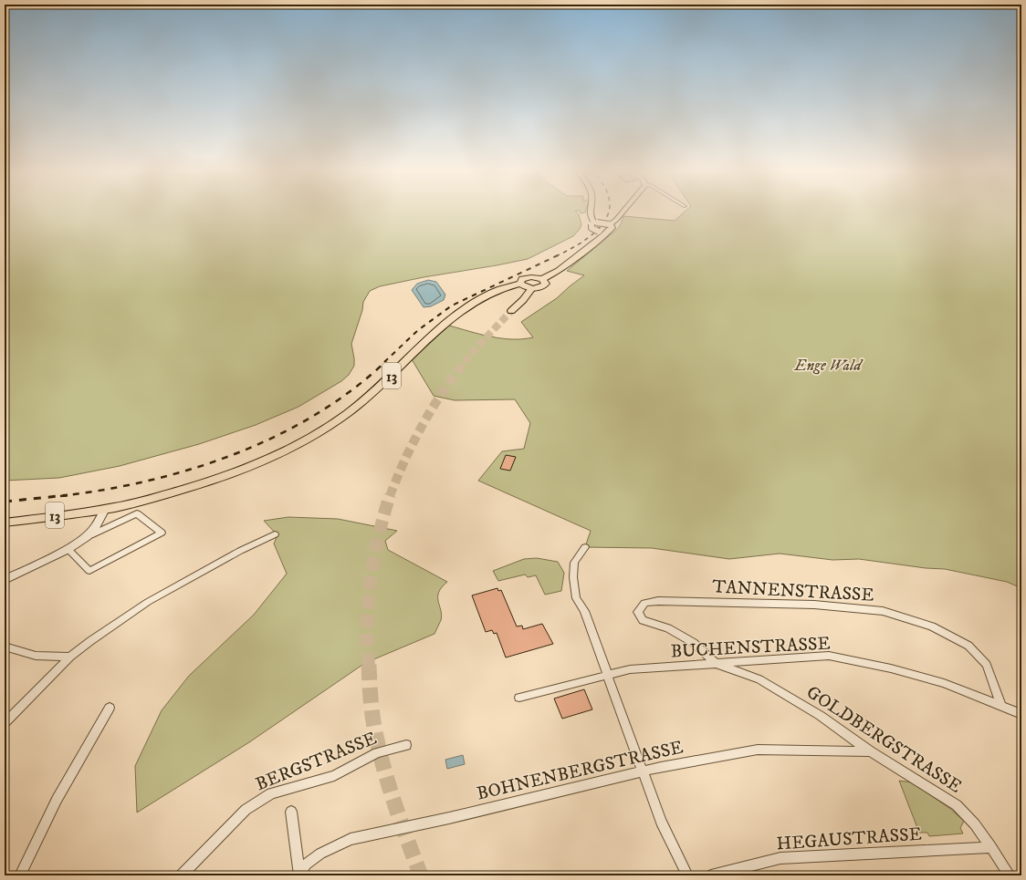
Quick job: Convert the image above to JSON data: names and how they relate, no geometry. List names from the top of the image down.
{
  "streets": {
    "main road": ["13"],
    "street": [
      "TANNENSTRASSE",
      "BUCHENSTRASSE",
      "GOLDBERGSTRASSE",
      "BERGSTRASSE",
      "BOHNENBERGSTRASSE",
      "HEGAUSTRASSE"
    ]
  },
  "crossings": [
    ["TANNENSTRASSE", "BUCHENSTRASSE"],
    ["TANNENSTRASSE", "GOLDBERGSTRASSE"],
    ["BUCHENSTRASSE", "GOLDBERGSTRASSE"],
    ["GOLDBERGSTRASSE", "BOHNENBERGSTRASSE"],
    ["GOLDBERGSTRASSE", "HEGAUSTRASSE"]
  ],
  "parks": ["Enge Wald"]
}
